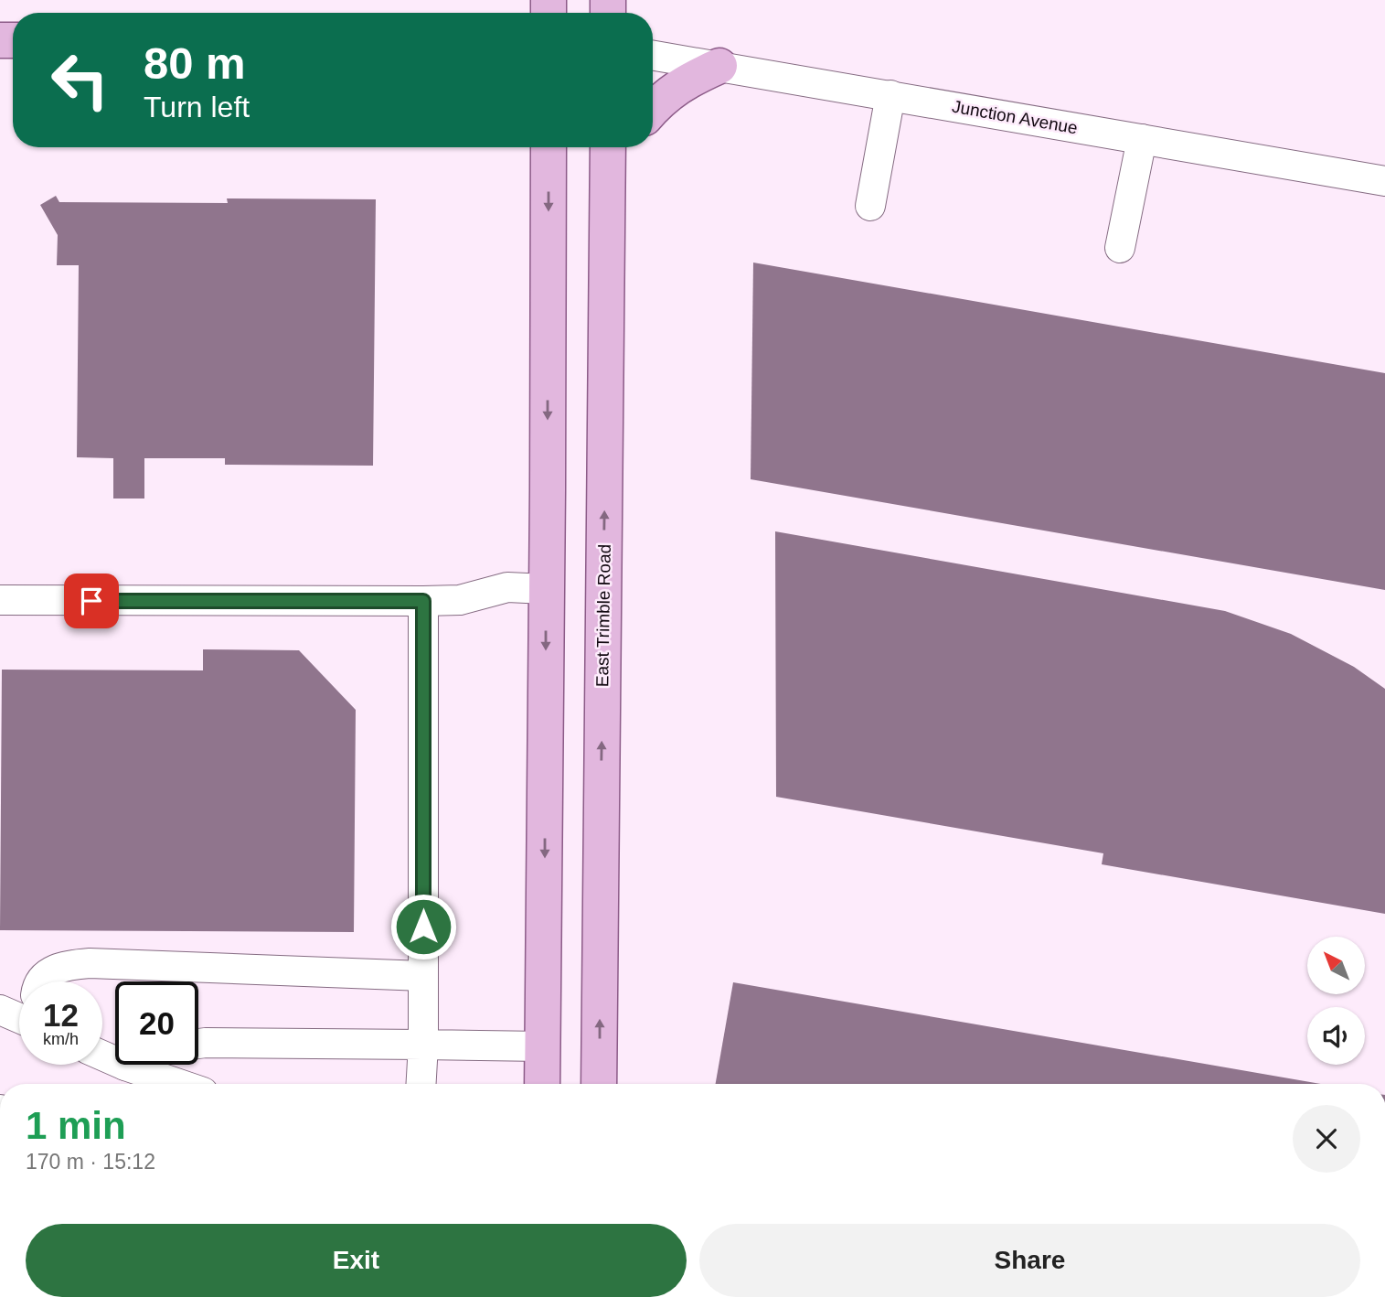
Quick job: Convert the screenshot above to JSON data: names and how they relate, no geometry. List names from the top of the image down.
{
  "streets": {
    "main road": ["East Trimble Road"],
    "street": ["Junction Avenue"]
  },
  "north": "top left",
  "page": {
    "turn": ["80 m", "Turn left"],
    "speed": "12 km/h",
    "limit": "20",
    "heading": ["1 min", "170 m · 15:12"],
    "buttons": ["Exit", "Share"]
  }
}
